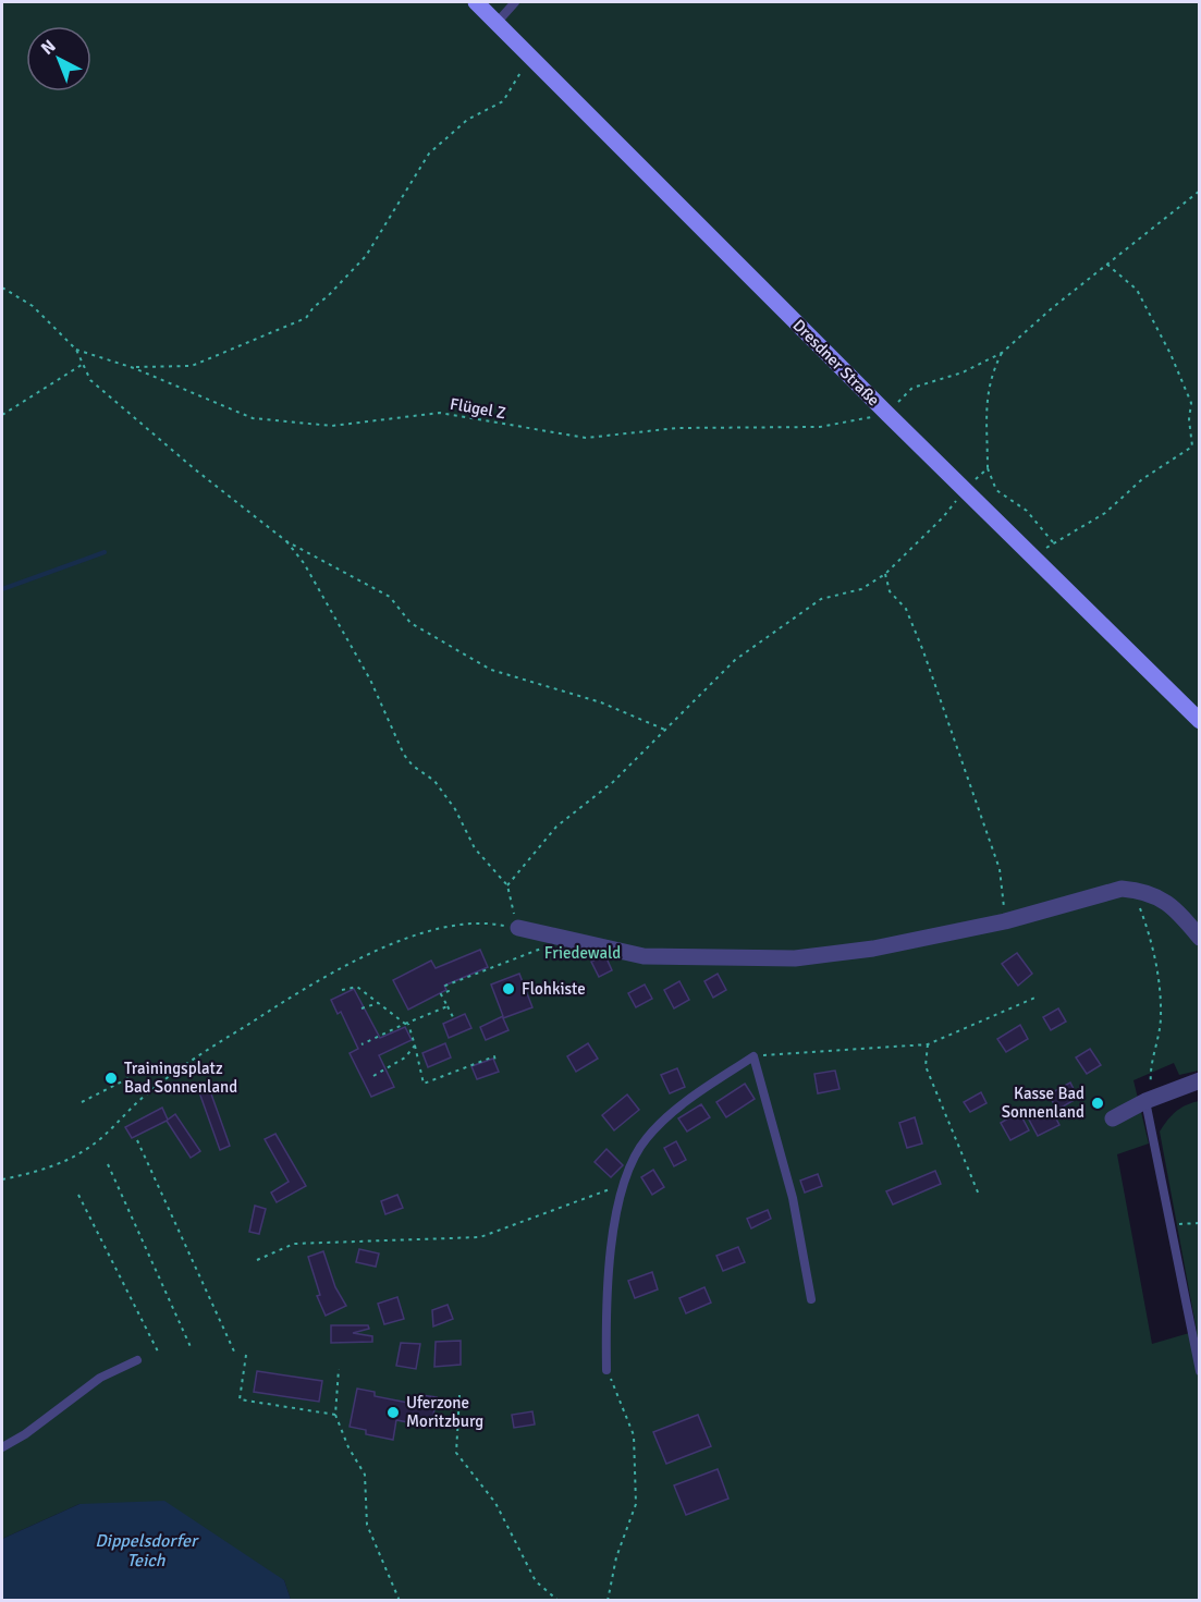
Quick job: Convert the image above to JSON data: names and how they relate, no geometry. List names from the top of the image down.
{
  "streets": {
    "main road": ["Dresdner Straße"],
    "path": ["Flügel Z"]
  },
  "crossings": [
    ["Dresdner Straße", "Flügel Z"]
  ],
  "water": ["Dippelsdorfer Teich"],
  "parks": ["Friedewald"],
  "places": [
    "Flohkiste",
    "Trainingsplatz Bad Sonnenland",
    "Kasse Bad Sonnenland",
    "Uferzone Moritzburg"
  ],
  "north": "top left"
}
